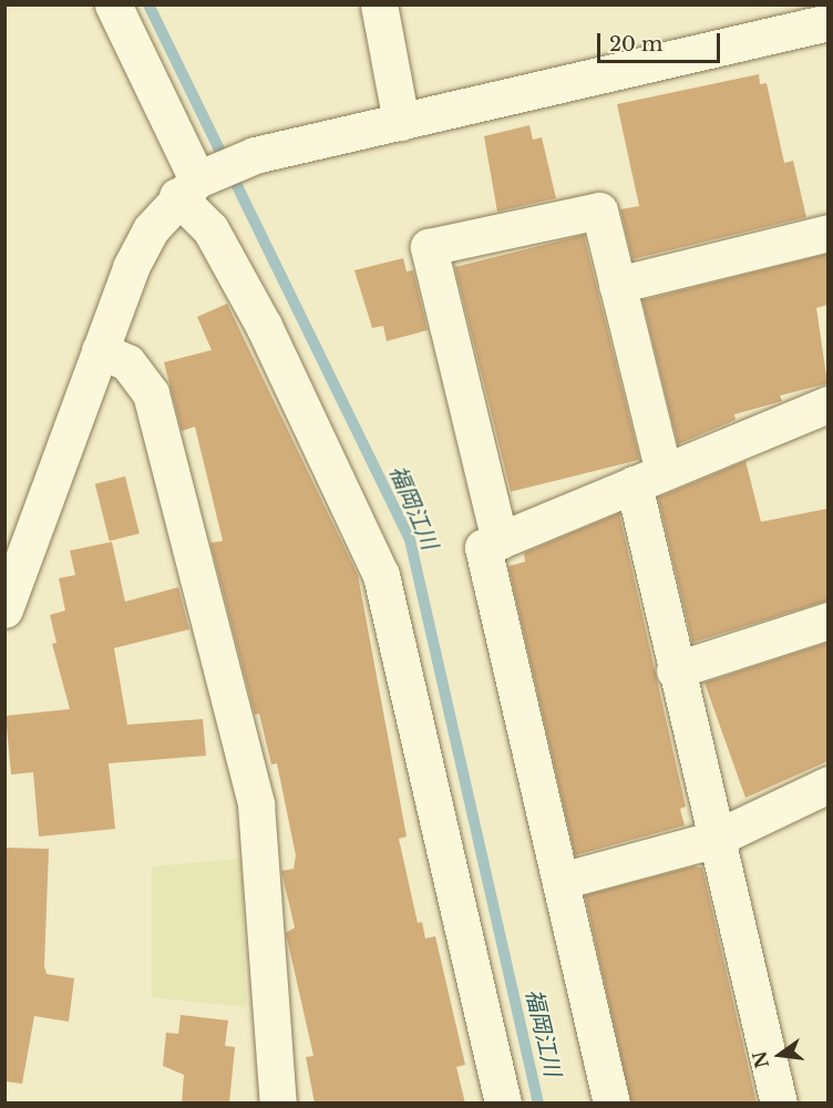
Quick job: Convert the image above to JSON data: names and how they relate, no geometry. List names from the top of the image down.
{
  "water": ["福岡江川"],
  "scale_bar": "20 m",
  "north": "left"
}
